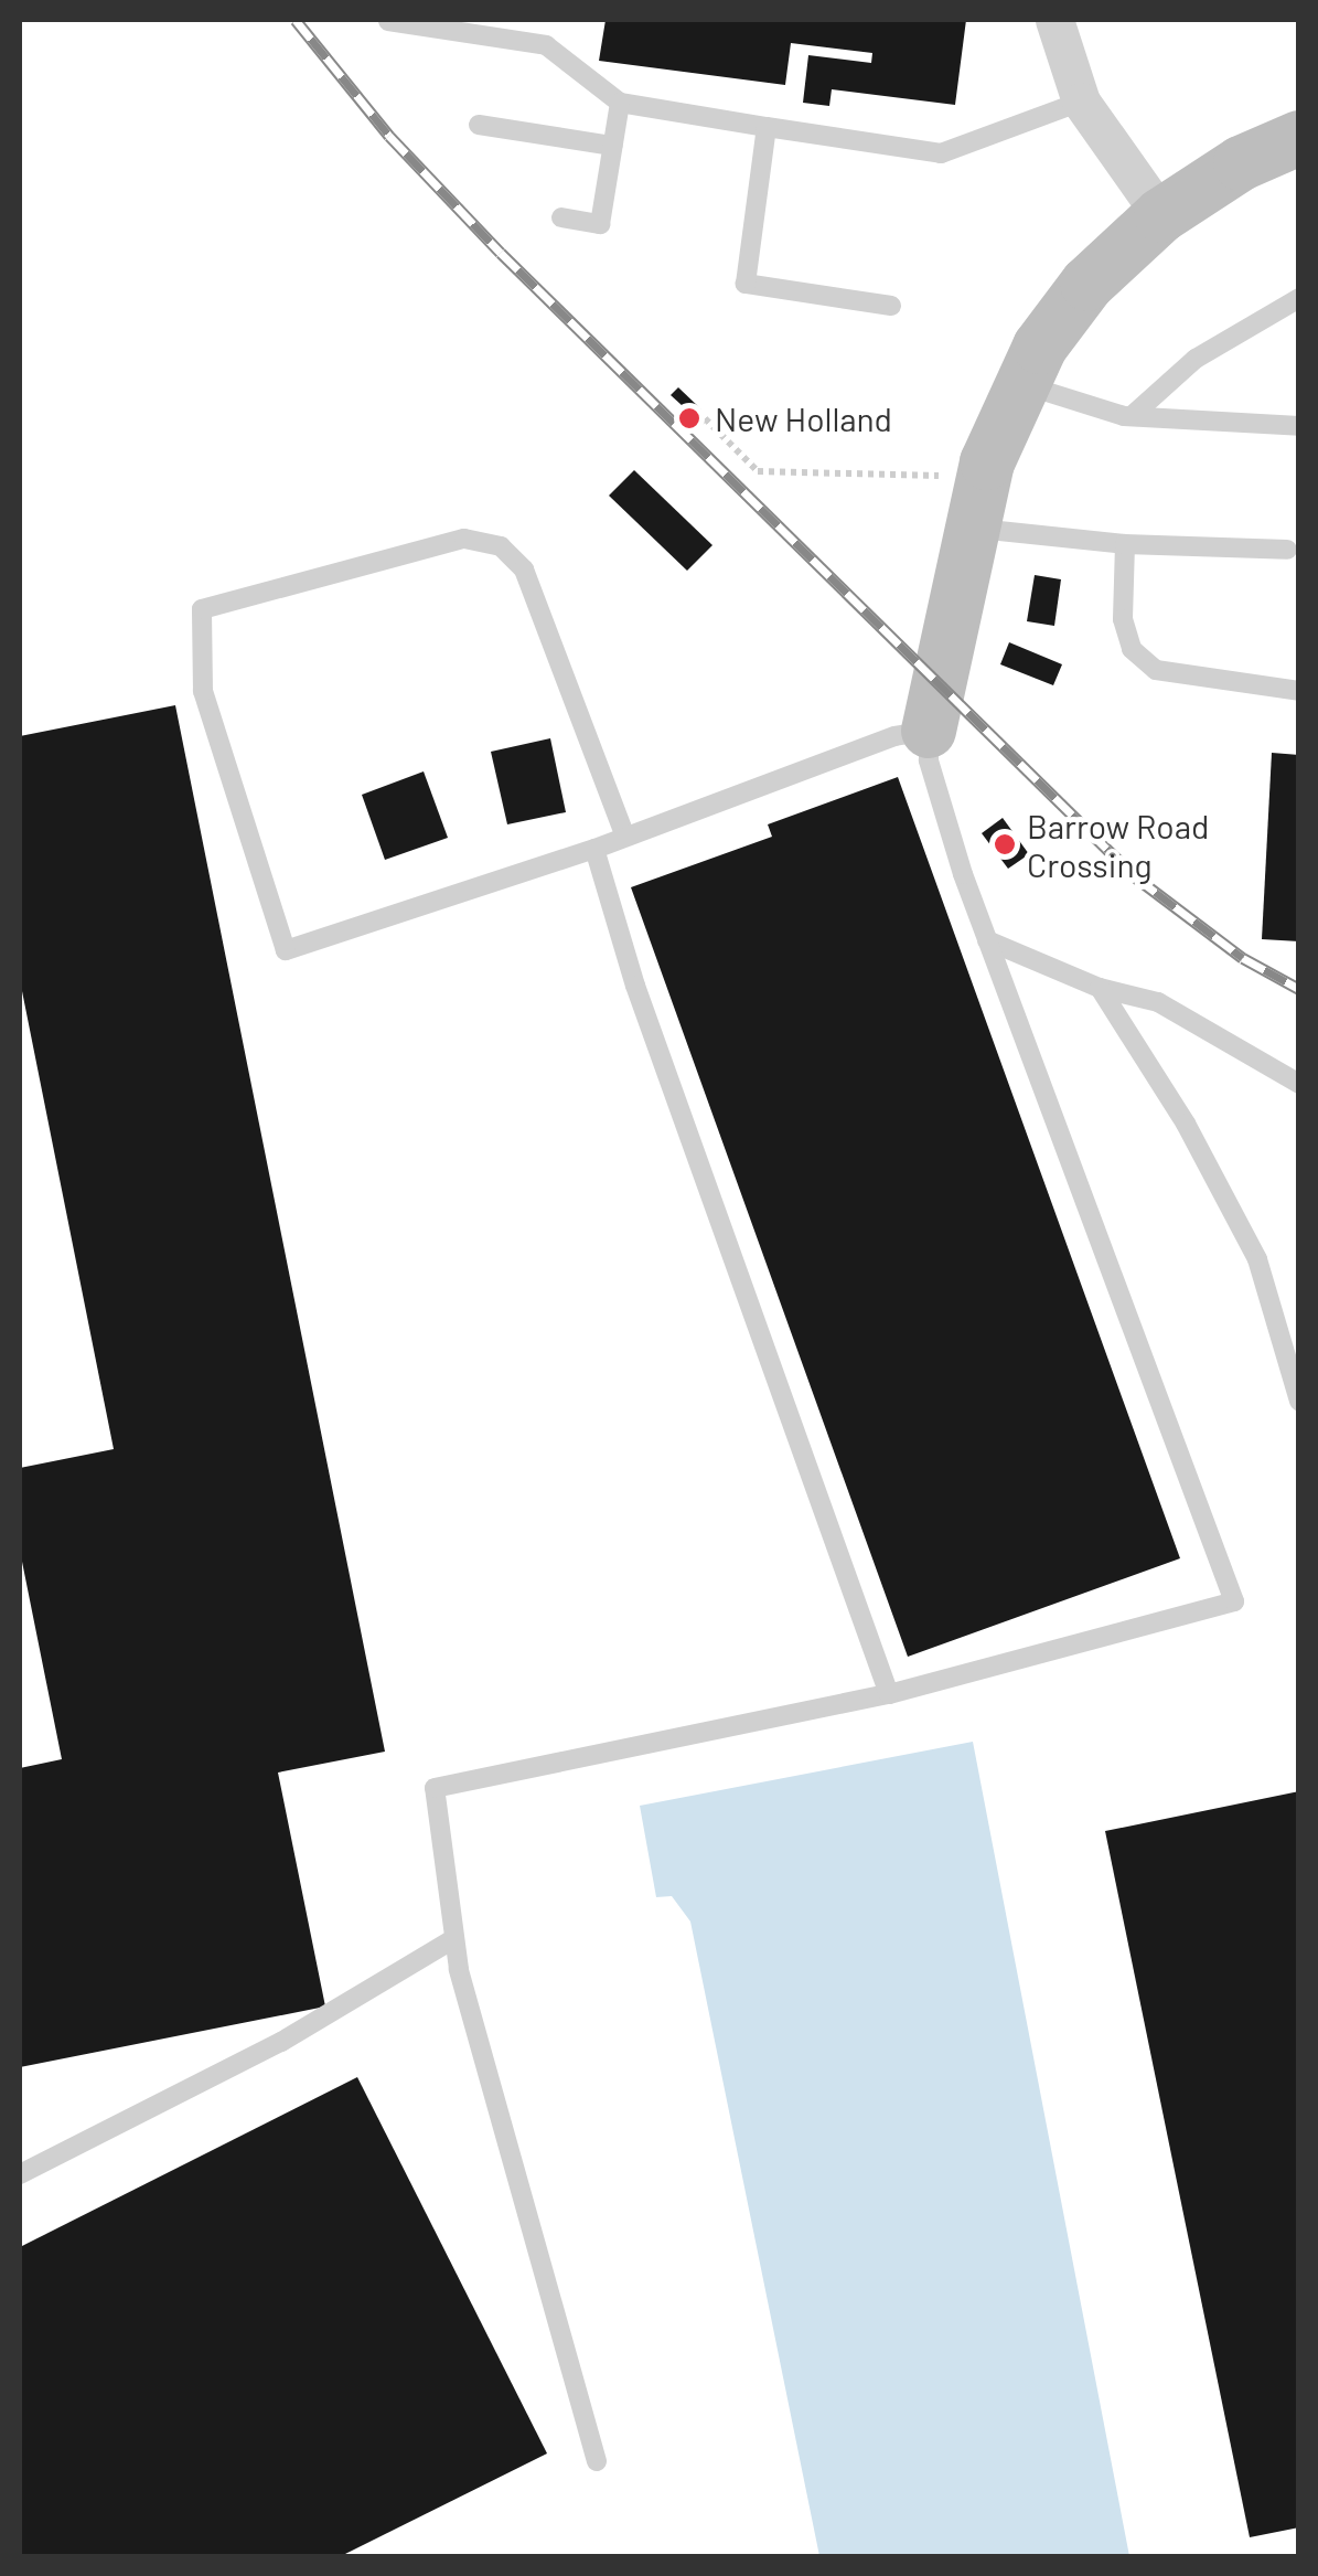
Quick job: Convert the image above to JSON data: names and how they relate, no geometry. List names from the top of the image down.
{
  "places": ["New Holland", "Barrow Road Crossing"]
}
